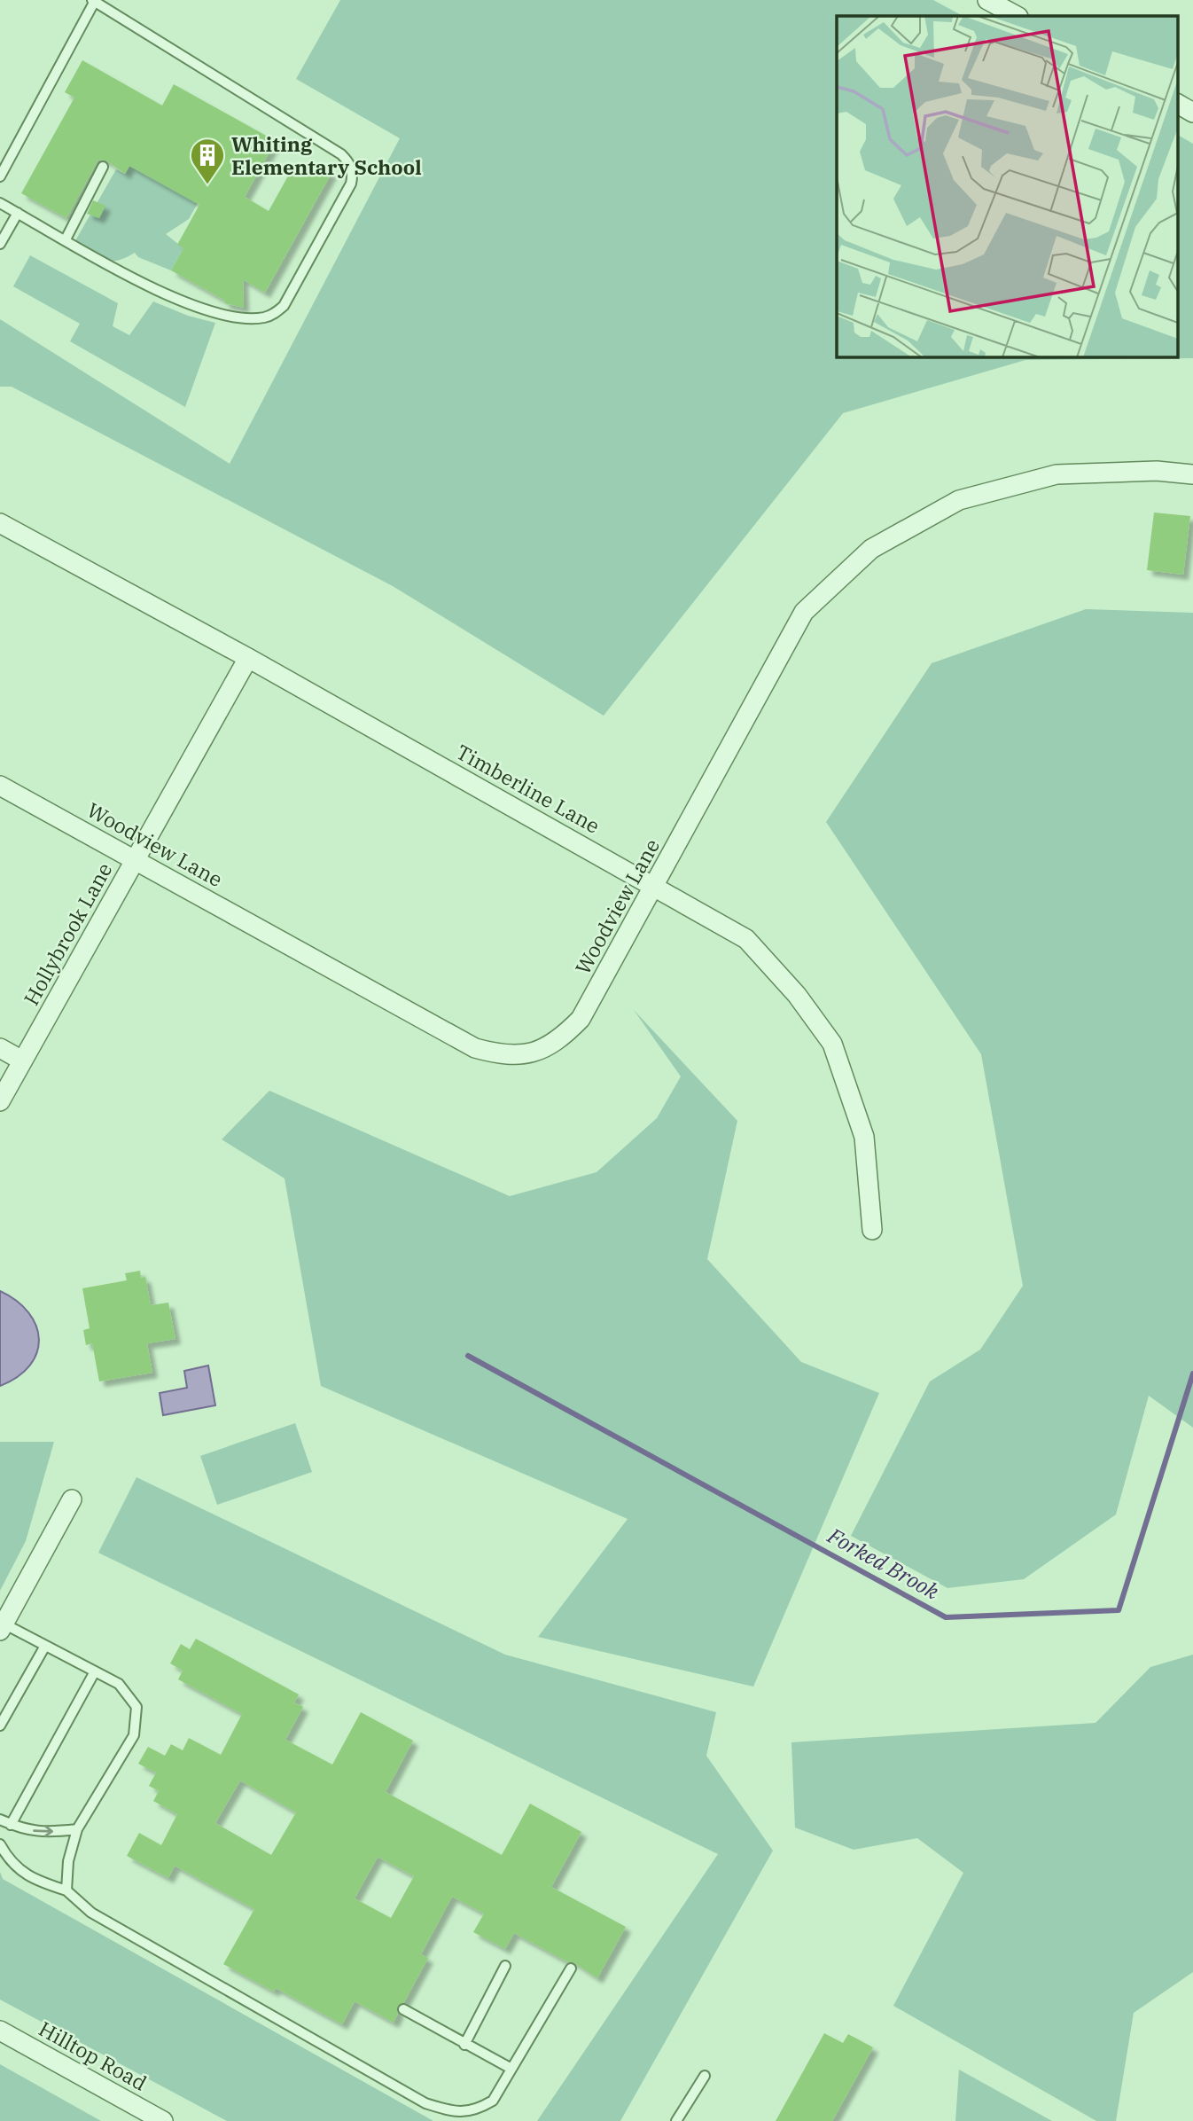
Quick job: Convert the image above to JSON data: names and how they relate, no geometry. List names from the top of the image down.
{
  "streets": {
    "street": [
      "Timberline Lane",
      "Woodview Lane",
      "Hollybrook Lane",
      "Hilltop Road"
    ]
  },
  "crossings": [
    ["Timberline Lane", "Woodview Lane"],
    ["Timberline Lane", "Hollybrook Lane"],
    ["Woodview Lane", "Hollybrook Lane"]
  ],
  "water": ["Forked Brook"],
  "places": {
    "building": ["Whiting Elementary School"]
  }
}
